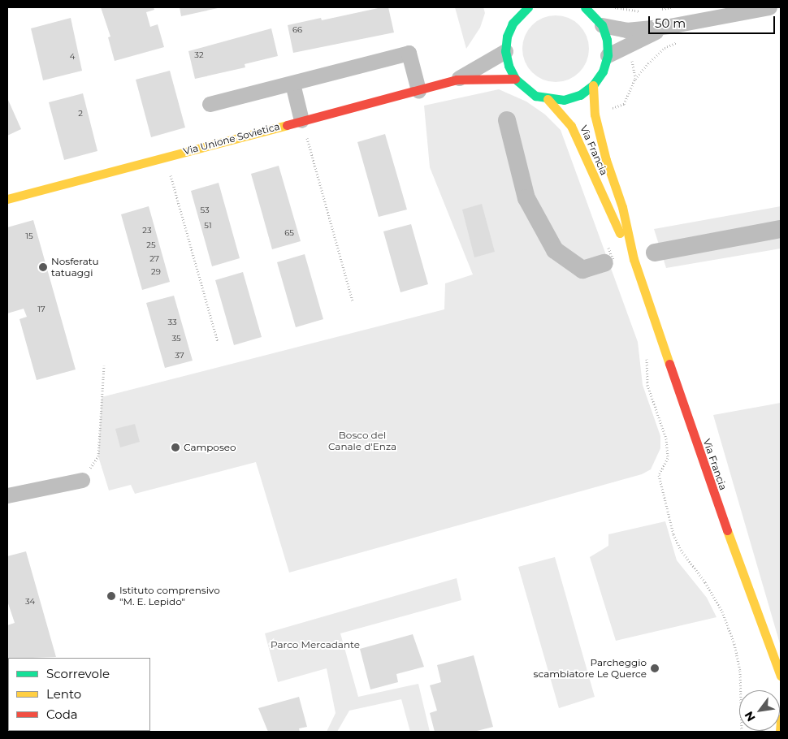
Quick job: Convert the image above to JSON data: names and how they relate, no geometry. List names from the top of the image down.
{
  "streets": {
    "street": ["Via Unione Sovietica", "Via Francia"]
  },
  "crossings": [
    ["Via Unione Sovietica", "Via Francia"]
  ],
  "parks": ["Bosco del Canale d'Enza", "Parco Mercadante"],
  "places": [
    "Nosferatu tatuaggi",
    "Camposeo",
    "Istituto comprensivo \"M. E. Lepido\"",
    "Parcheggio scambiatore Le Querce"
  ],
  "house_numbers": [
    "66",
    "32",
    "4",
    "2",
    "53",
    "51",
    "23",
    "65",
    "15",
    "25",
    "27",
    "29",
    "17",
    "33",
    "35",
    "37",
    "34"
  ],
  "legend": ["Scorrevole", "Lento", "Coda"],
  "scale_bar": "50 m",
  "north": "bottom left"
}
